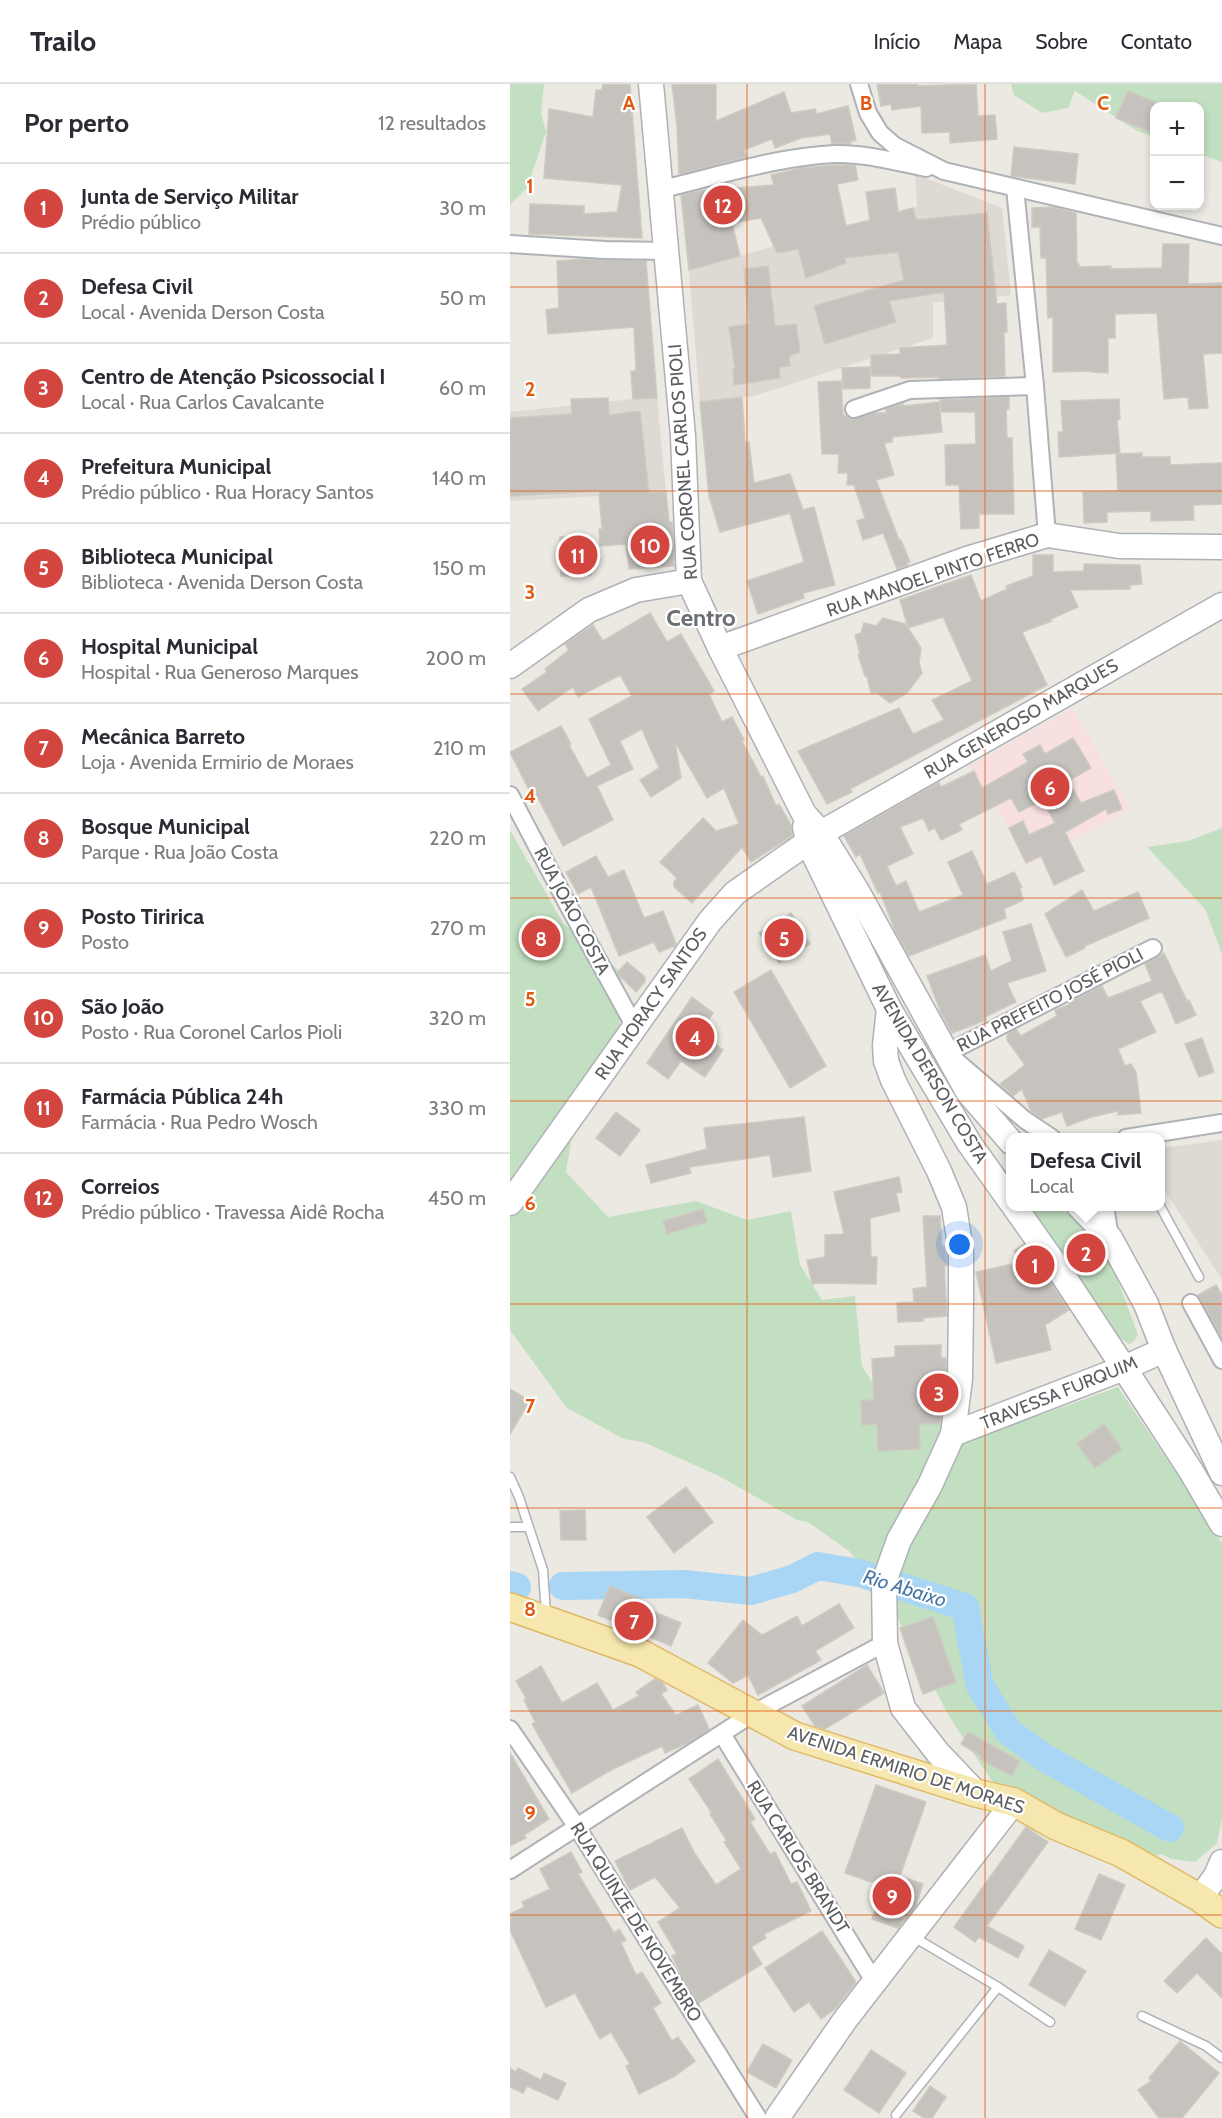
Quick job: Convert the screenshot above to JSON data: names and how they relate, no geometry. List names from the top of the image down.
{
  "streets": {
    "main road": ["AVENIDA ERMIRIO DE MORAES"],
    "street": [
      "RUA CORONEL CARLOS PIOLI",
      "RUA MANOEL PINTO FERRO",
      "RUA GENEROSO MARQUES",
      "RUA JOÃO COSTA",
      "RUA PREFEITO JOSÉ PIOLI",
      "RUA HORACY SANTOS",
      "AVENIDA DERSON COSTA",
      "TRAVESSA FURQUIM",
      "RUA CARLOS BRANDT",
      "RUA QUINZE DE NOVEMBRO"
    ]
  },
  "crossings": [
    ["RUA CORONEL CARLOS PIOLI", "RUA MANOEL PINTO FERRO"],
    ["RUA CORONEL CARLOS PIOLI", "RUA GENEROSO MARQUES"],
    ["RUA CORONEL CARLOS PIOLI", "RUA HORACY SANTOS"],
    ["RUA CORONEL CARLOS PIOLI", "AVENIDA DERSON COSTA"],
    ["RUA GENEROSO MARQUES", "RUA HORACY SANTOS"],
    ["RUA GENEROSO MARQUES", "AVENIDA DERSON COSTA"],
    ["RUA JOÃO COSTA", "RUA HORACY SANTOS"],
    ["RUA PREFEITO JOSÉ PIOLI", "AVENIDA DERSON COSTA"],
    ["RUA HORACY SANTOS", "AVENIDA DERSON COSTA"]
  ],
  "districts": ["Centro"],
  "water": ["Rio Abaixo"],
  "page": {
    "header": "Trailo",
    "nav": [
      "Início",
      "Mapa",
      "Sobre",
      "Contato"
    ],
    "heading": ["Por perto", "12 resultados"],
    "map_buttons": ["+", "−"],
    "list": [
      {
        "mark": "1",
        "name": "Junta de Serviço Militar",
        "note": "Prédio público",
        "value": "30 m"
      },
      {
        "mark": "2",
        "name": "Defesa Civil",
        "note": "Local · Avenida Derson Costa",
        "value": "50 m"
      },
      {
        "mark": "3",
        "name": "Centro de Atenção Psicossocial I",
        "note": "Local · Rua Carlos Cavalcante",
        "value": "60 m"
      },
      {
        "mark": "4",
        "name": "Prefeitura Municipal",
        "note": "Prédio público · Rua Horacy Santos",
        "value": "140 m"
      },
      {
        "mark": "5",
        "name": "Biblioteca Municipal",
        "note": "Biblioteca · Avenida Derson Costa",
        "value": "150 m"
      },
      {
        "mark": "6",
        "name": "Hospital Municipal",
        "note": "Hospital · Rua Generoso Marques",
        "value": "200 m"
      },
      {
        "mark": "7",
        "name": "Mecânica Barreto",
        "note": "Loja · Avenida Ermirio de Moraes",
        "value": "210 m"
      },
      {
        "mark": "8",
        "name": "Bosque Municipal",
        "note": "Parque · Rua João Costa",
        "value": "220 m"
      },
      {
        "mark": "9",
        "name": "Posto Tiririca",
        "note": "Posto",
        "value": "270 m"
      },
      {
        "mark": "10",
        "name": "São João",
        "note": "Posto · Rua Coronel Carlos Pioli",
        "value": "320 m"
      },
      {
        "mark": "11",
        "name": "Farmácia Pública 24h",
        "note": "Farmácia · Rua Pedro Wosch",
        "value": "330 m"
      },
      {
        "mark": "12",
        "name": "Correios",
        "note": "Prédio público · Travessa Aidê Rocha",
        "value": "450 m"
      }
    ],
    "pins": [
      "12",
      "10",
      "11",
      "6",
      "5",
      "8",
      "4",
      "2",
      "1",
      "3",
      "7",
      "9"
    ],
    "popup": ["Defesa Civil", "Local"]
  },
  "grid": {
    "columns": ["A", "B", "C"],
    "rows": [
      "1",
      "2",
      "3",
      "4",
      "5",
      "6",
      "7",
      "8",
      "9"
    ]
  }
}
